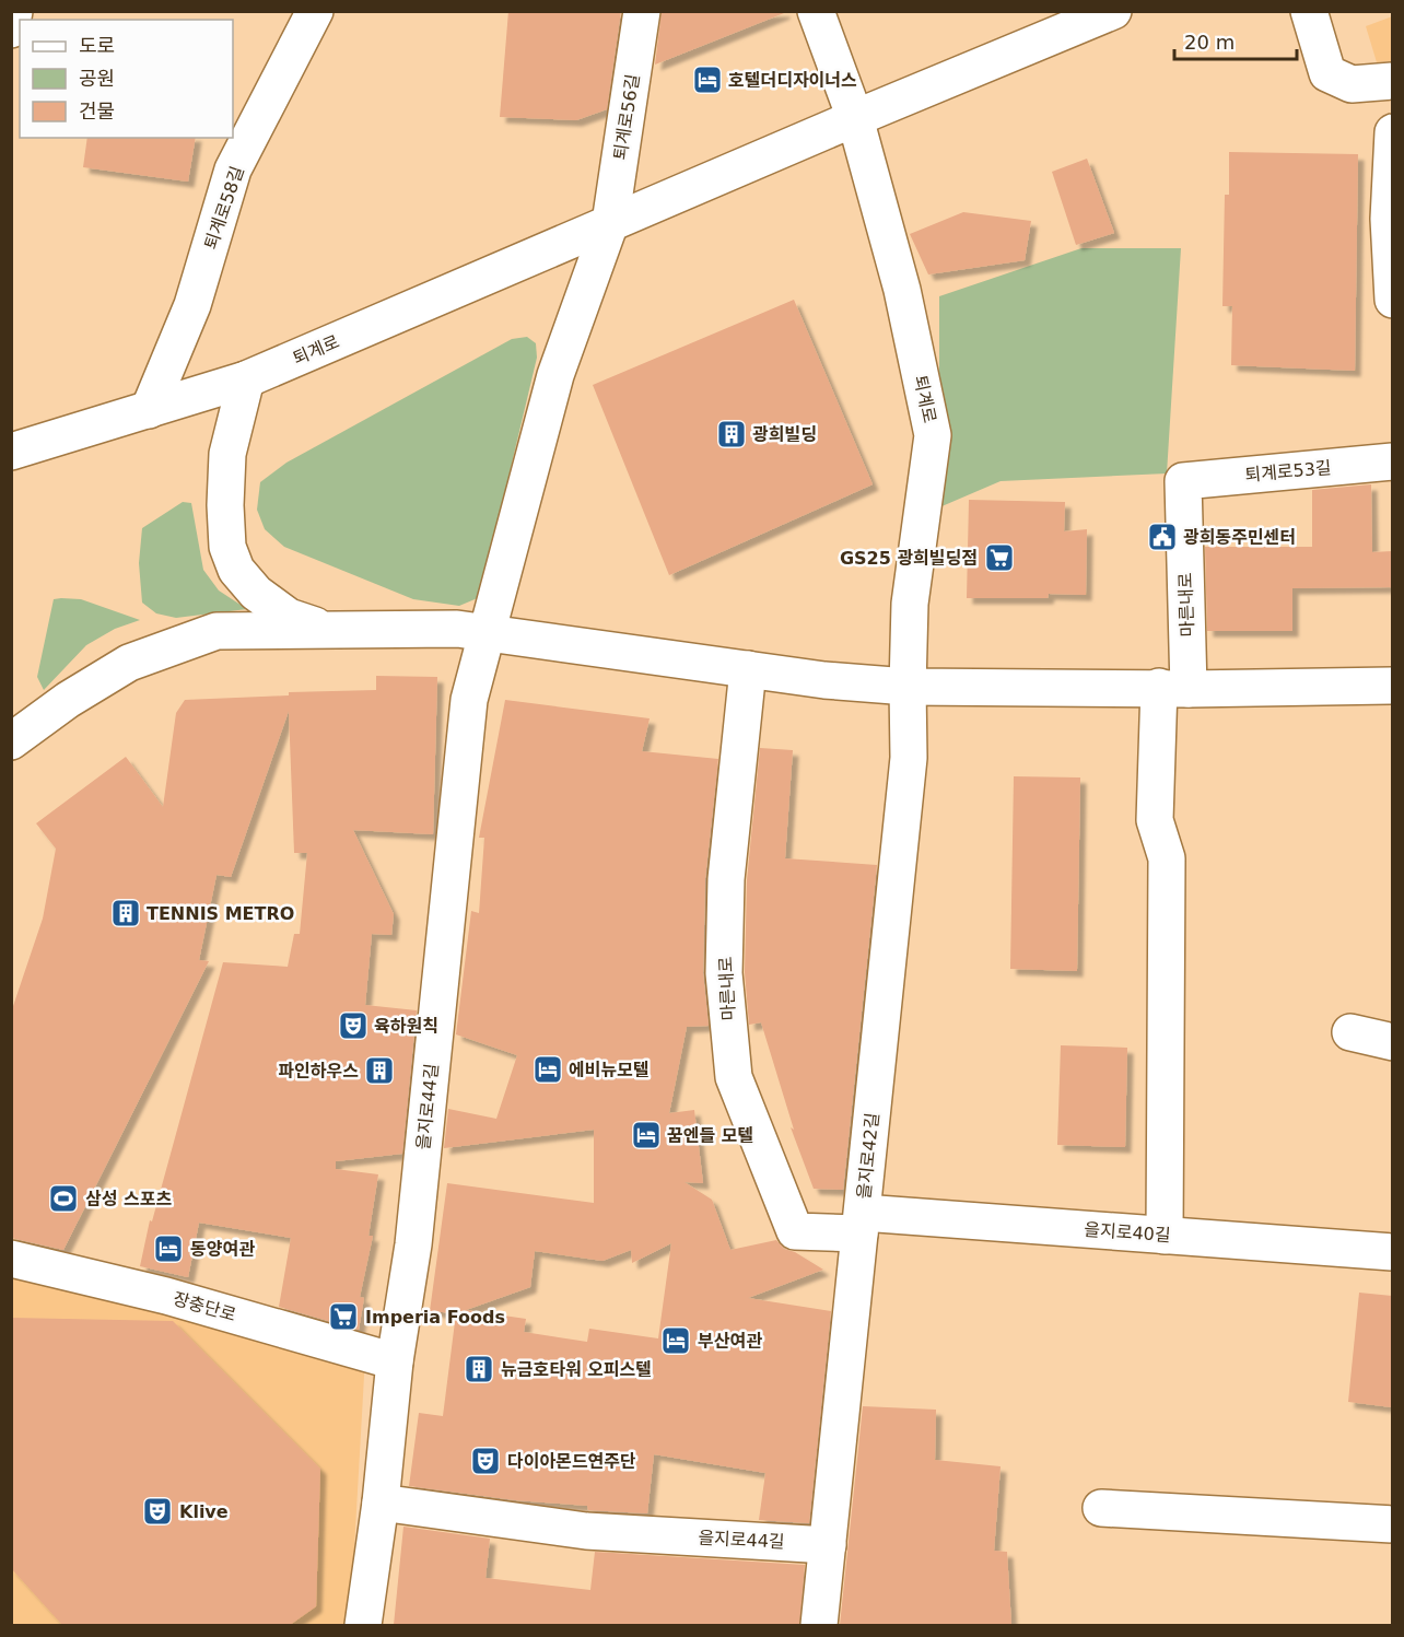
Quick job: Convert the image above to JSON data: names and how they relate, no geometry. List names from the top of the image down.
{
  "streets": {
    "street": [
      "퇴계로56길",
      "퇴계로58길",
      "퇴계로",
      "퇴계로53길",
      "마른내로",
      "을지로44길",
      "을지로42길",
      "을지로40길",
      "장충단로"
    ]
  },
  "crossings": [
    ["퇴계로56길", "퇴계로"],
    ["퇴계로58길", "퇴계로"],
    ["퇴계로", "을지로42길"],
    ["퇴계로53길", "마른내로"],
    ["마른내로", "을지로42길"],
    ["마른내로", "을지로40길"],
    ["을지로44길", "을지로42길"],
    ["을지로44길", "장충단로"],
    ["을지로42길", "을지로40길"]
  ],
  "places": {
    "hotel": [
      "호텔더디자이너스",
      "에비뉴모텔",
      "꿈엔들 모텔",
      "동양여관",
      "부산여관"
    ],
    "building": [
      "광희빌딩",
      "TENNIS METRO",
      "파인하우스",
      "뉴금호타워 오피스텔"
    ],
    "public building": ["광희동주민센터"],
    "supermarket": ["GS25 광희빌딩점", "Imperia Foods"],
    "theatre": ["육하원칙", "다이아몬드연주단", "Klive"],
    "sports": ["삼성 스포츠"]
  },
  "legend": ["도로", "공원", "건물"],
  "scale_bar": "20 m"
}
